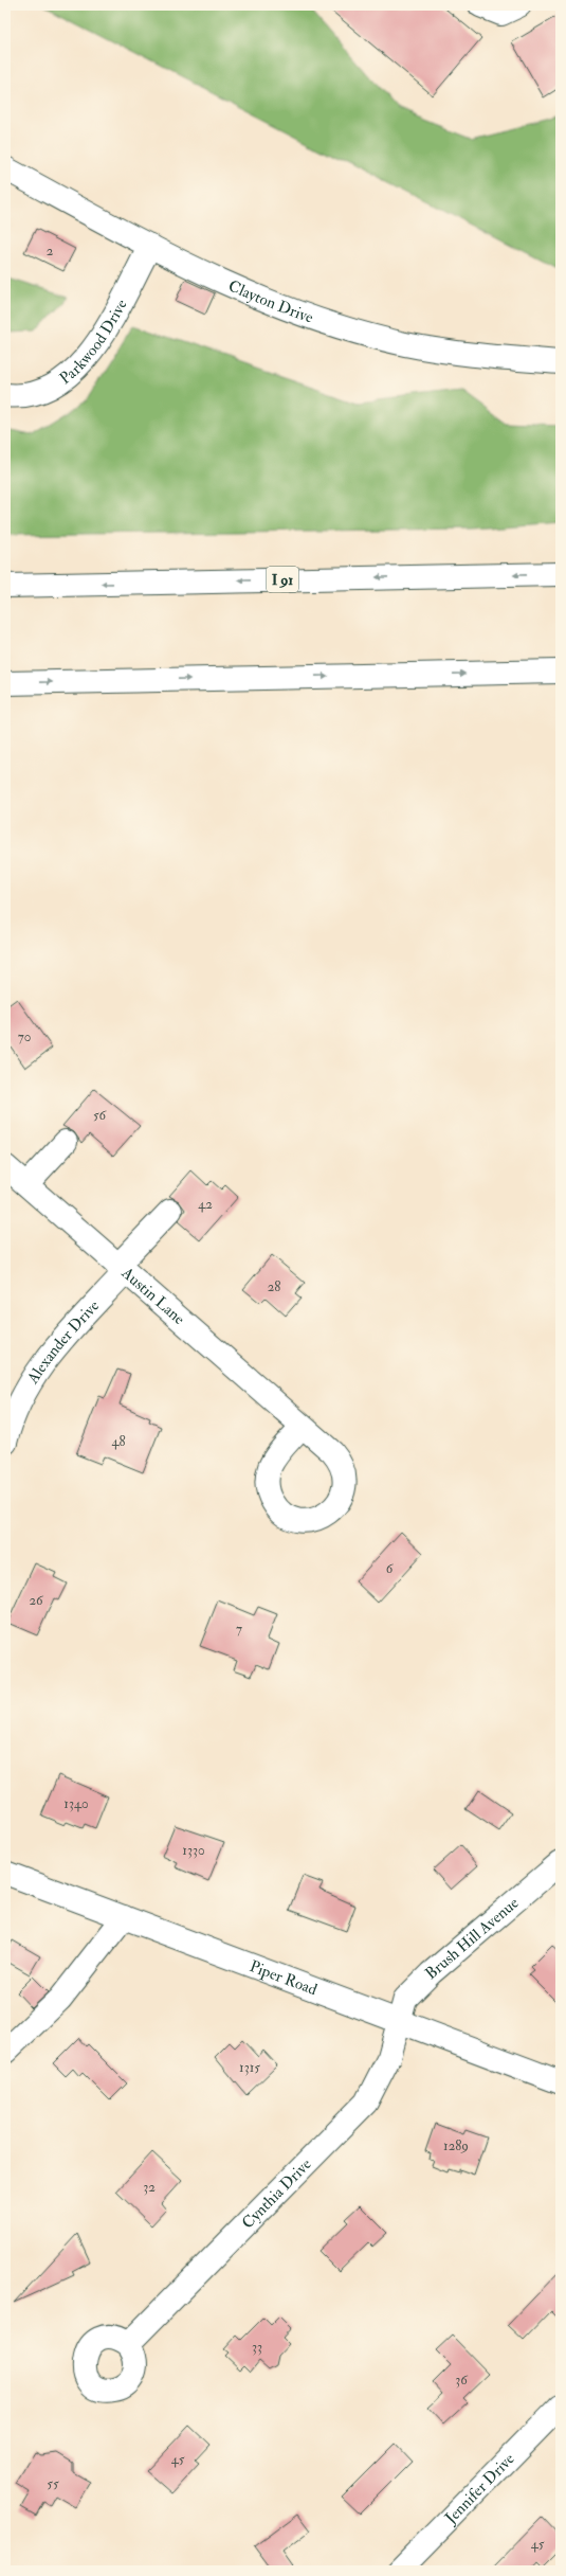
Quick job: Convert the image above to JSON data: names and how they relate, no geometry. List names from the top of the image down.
{
  "streets": {
    "main road": [
      "Clayton Drive",
      "Parkwood Drive",
      "I 91",
      "Austin Lane",
      "Alexander Drive",
      "Brush Hill Avenue",
      "Piper Road",
      "Cynthia Drive",
      "Jennifer Drive"
    ]
  },
  "crossings": [
    ["Clayton Drive", "Parkwood Drive"],
    ["Austin Lane", "Alexander Drive"],
    ["Brush Hill Avenue", "Piper Road"],
    ["Brush Hill Avenue", "Cynthia Drive"],
    ["Piper Road", "Cynthia Drive"]
  ],
  "house_numbers": [
    "2",
    "70",
    "56",
    "42",
    "28",
    "48",
    "6",
    "26",
    "7",
    "1340",
    "1330",
    "1315",
    "1289",
    "32",
    "33",
    "36",
    "45",
    "55",
    "45"
  ]
}
